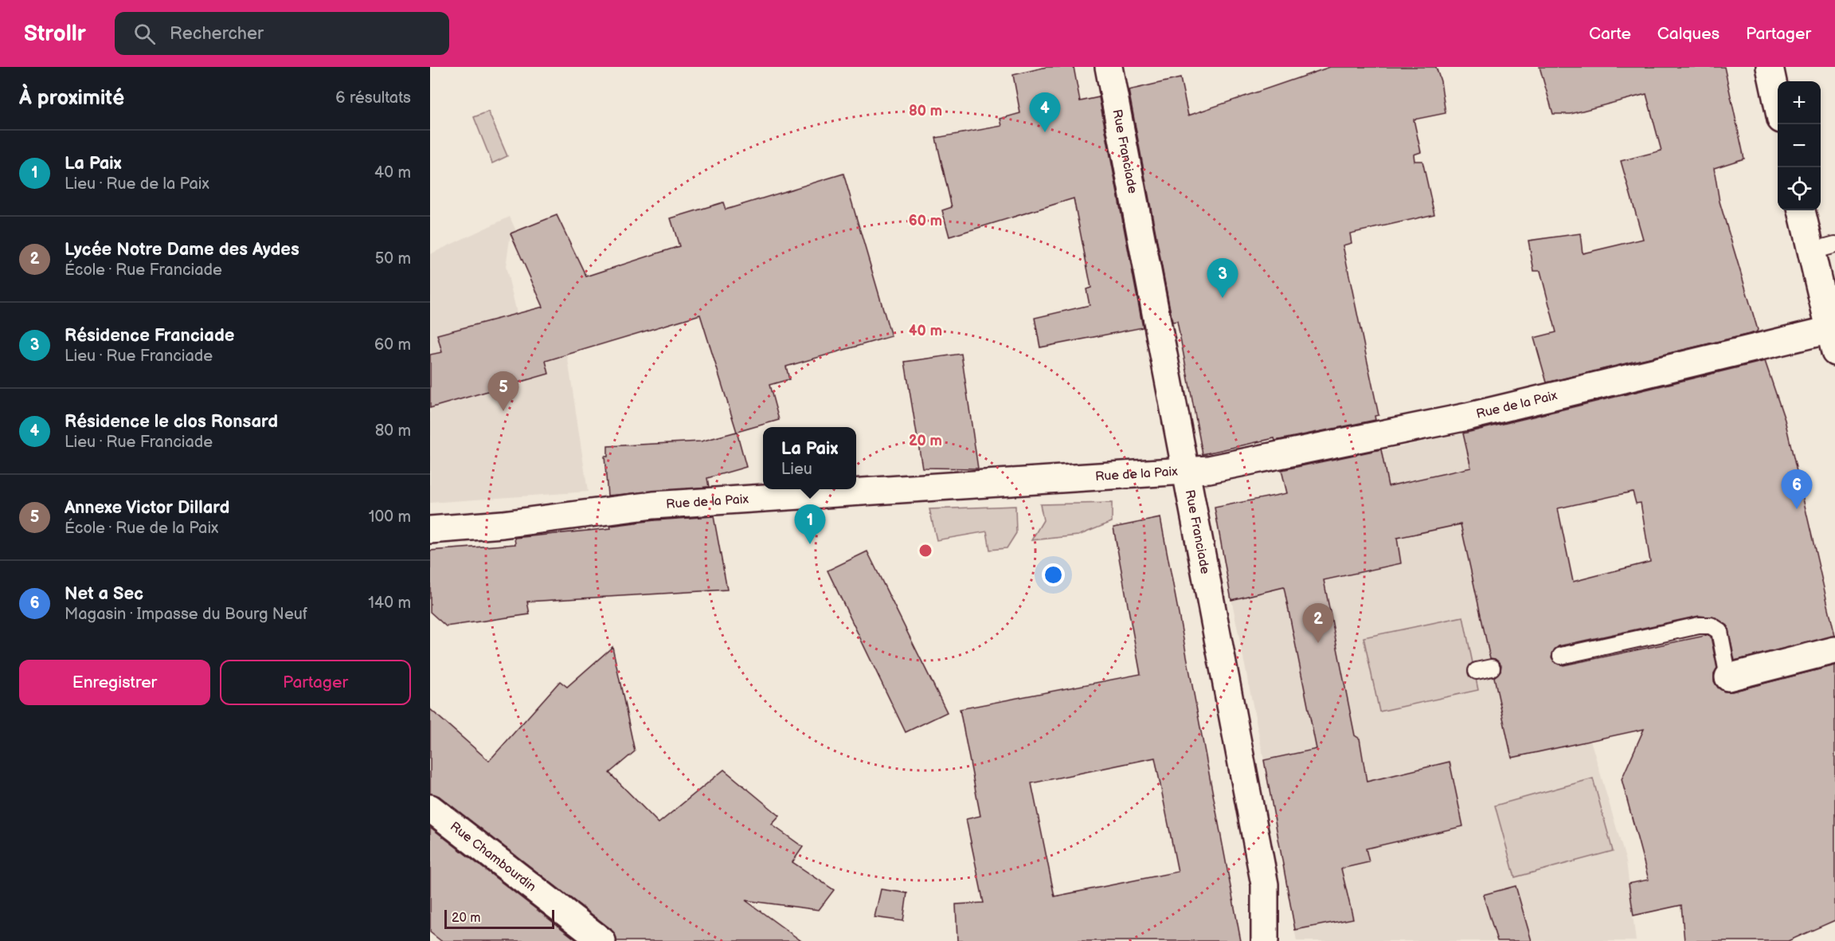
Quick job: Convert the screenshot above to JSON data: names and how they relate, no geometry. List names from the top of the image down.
{
  "streets": {
    "street": ["Rue Franciade", "Rue de la Paix", "Rue Chambourdin"]
  },
  "crossings": [
    ["Rue Franciade", "Rue de la Paix"]
  ],
  "scale_bar": "20 m",
  "page": {
    "header": "Strollr",
    "search": "Rechercher",
    "nav": ["Carte", "Calques", "Partager"],
    "heading": ["À proximité", "6 résultats"],
    "map_buttons": ["+", "−"],
    "pins": [
      "4",
      "3",
      "5",
      "6",
      "1",
      "2"
    ],
    "list": [
      {
        "mark": "1",
        "name": "La Paix",
        "note": "Lieu · Rue de la Paix",
        "value": "40 m"
      },
      {
        "mark": "2",
        "name": "Lycée Notre Dame des Aydes",
        "note": "École · Rue Franciade",
        "value": "50 m"
      },
      {
        "mark": "3",
        "name": "Résidence Franciade",
        "note": "Lieu · Rue Franciade",
        "value": "60 m"
      },
      {
        "mark": "4",
        "name": "Résidence le clos Ronsard",
        "note": "Lieu · Rue Franciade",
        "value": "80 m"
      },
      {
        "mark": "5",
        "name": "Annexe Victor Dillard",
        "note": "École · Rue de la Paix",
        "value": "100 m"
      },
      {
        "mark": "6",
        "name": "Net a Sec",
        "note": "Magasin · Impasse du Bourg Neuf",
        "value": "140 m"
      }
    ],
    "popup": ["La Paix", "Lieu"],
    "buttons": ["Enregistrer", "Partager"],
    "scale": "20 m"
  },
  "rings": [
    "80 m",
    "60 m",
    "40 m",
    "20 m"
  ]
}
